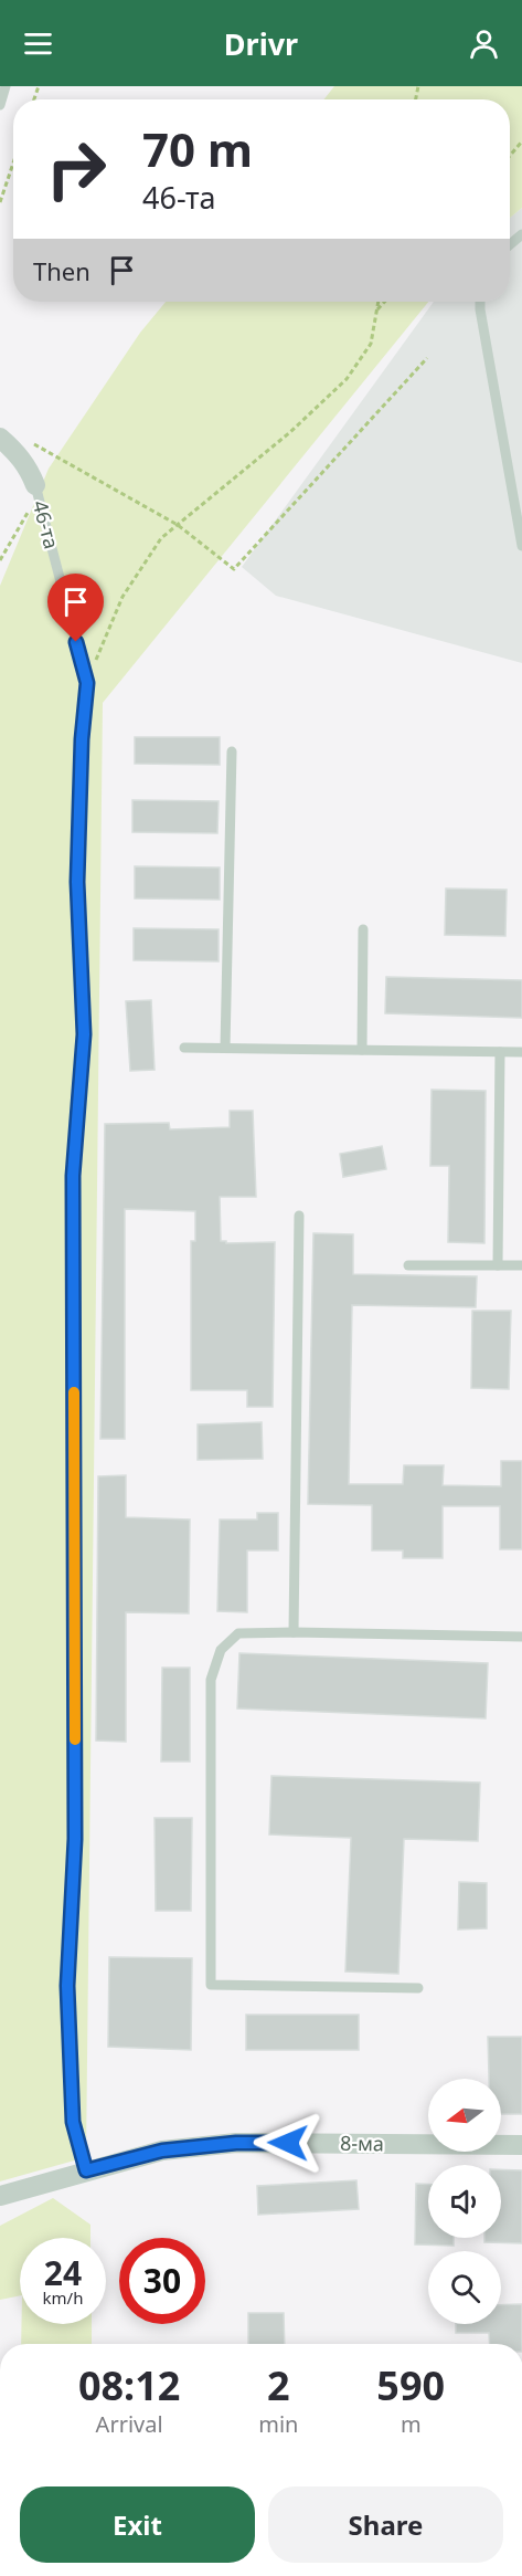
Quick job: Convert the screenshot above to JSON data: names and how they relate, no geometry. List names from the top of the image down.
{
  "streets": {
    "street": ["46-та", "8-ма"]
  },
  "crossings": [
    ["46-та", "8-ма"]
  ],
  "north": "left",
  "page": {
    "header": "Drivr",
    "turn": ["70 m", "46-та"],
    "then": "Then",
    "speed": "24 km/h",
    "limit": "30",
    "eta": [
      "08:12",
      "Arrival",
      "2",
      "min",
      "590",
      "m"
    ],
    "buttons": ["Exit", "Share"]
  }
}
